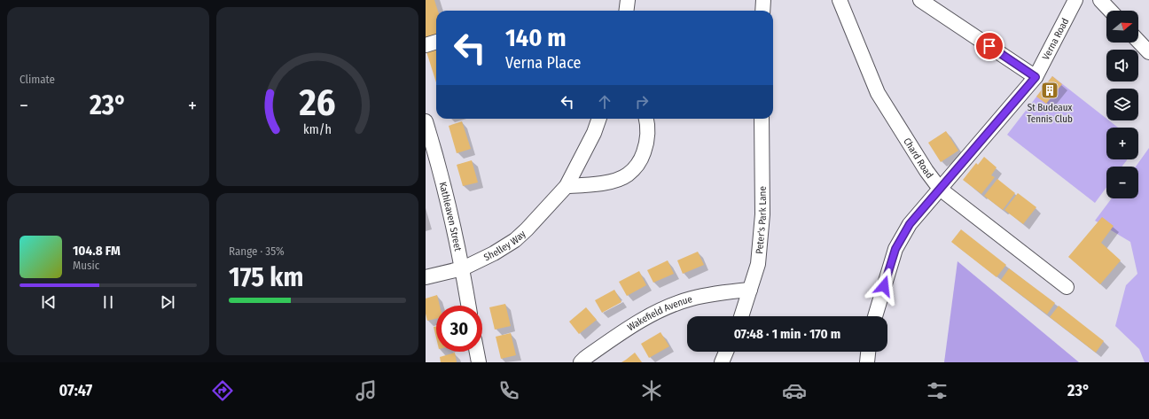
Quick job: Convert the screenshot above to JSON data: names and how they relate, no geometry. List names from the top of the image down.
{
  "streets": {
    "street": [
      "Verna Road",
      "Chard Road",
      "Kathleaven Street",
      "Peter's Park Lane",
      "Shelley Way",
      "Wakefield Avenue"
    ]
  },
  "crossings": [
    ["Verna Road", "Chard Road"],
    ["Kathleaven Street", "Shelley Way"],
    ["Peter's Park Lane", "Wakefield Avenue"]
  ],
  "places": {
    "building": ["St Budeaux Tennis Club"]
  },
  "north": "right",
  "page": {
    "tile": [
      "Climate",
      ["Range · 35%", "175 km"]
    ],
    "map_buttons": ["+", "−"],
    "turn": ["140 m", "Verna Place"],
    "heat": ["−", "23°", "+"],
    "song": ["104.8 FM", "Music"],
    "limit": "30",
    "trip": "07:48 · 1 min · 170 m",
    "tabs": ["07:47", "23°"],
    "gauge": ["26", "km/h"]
  }
}
